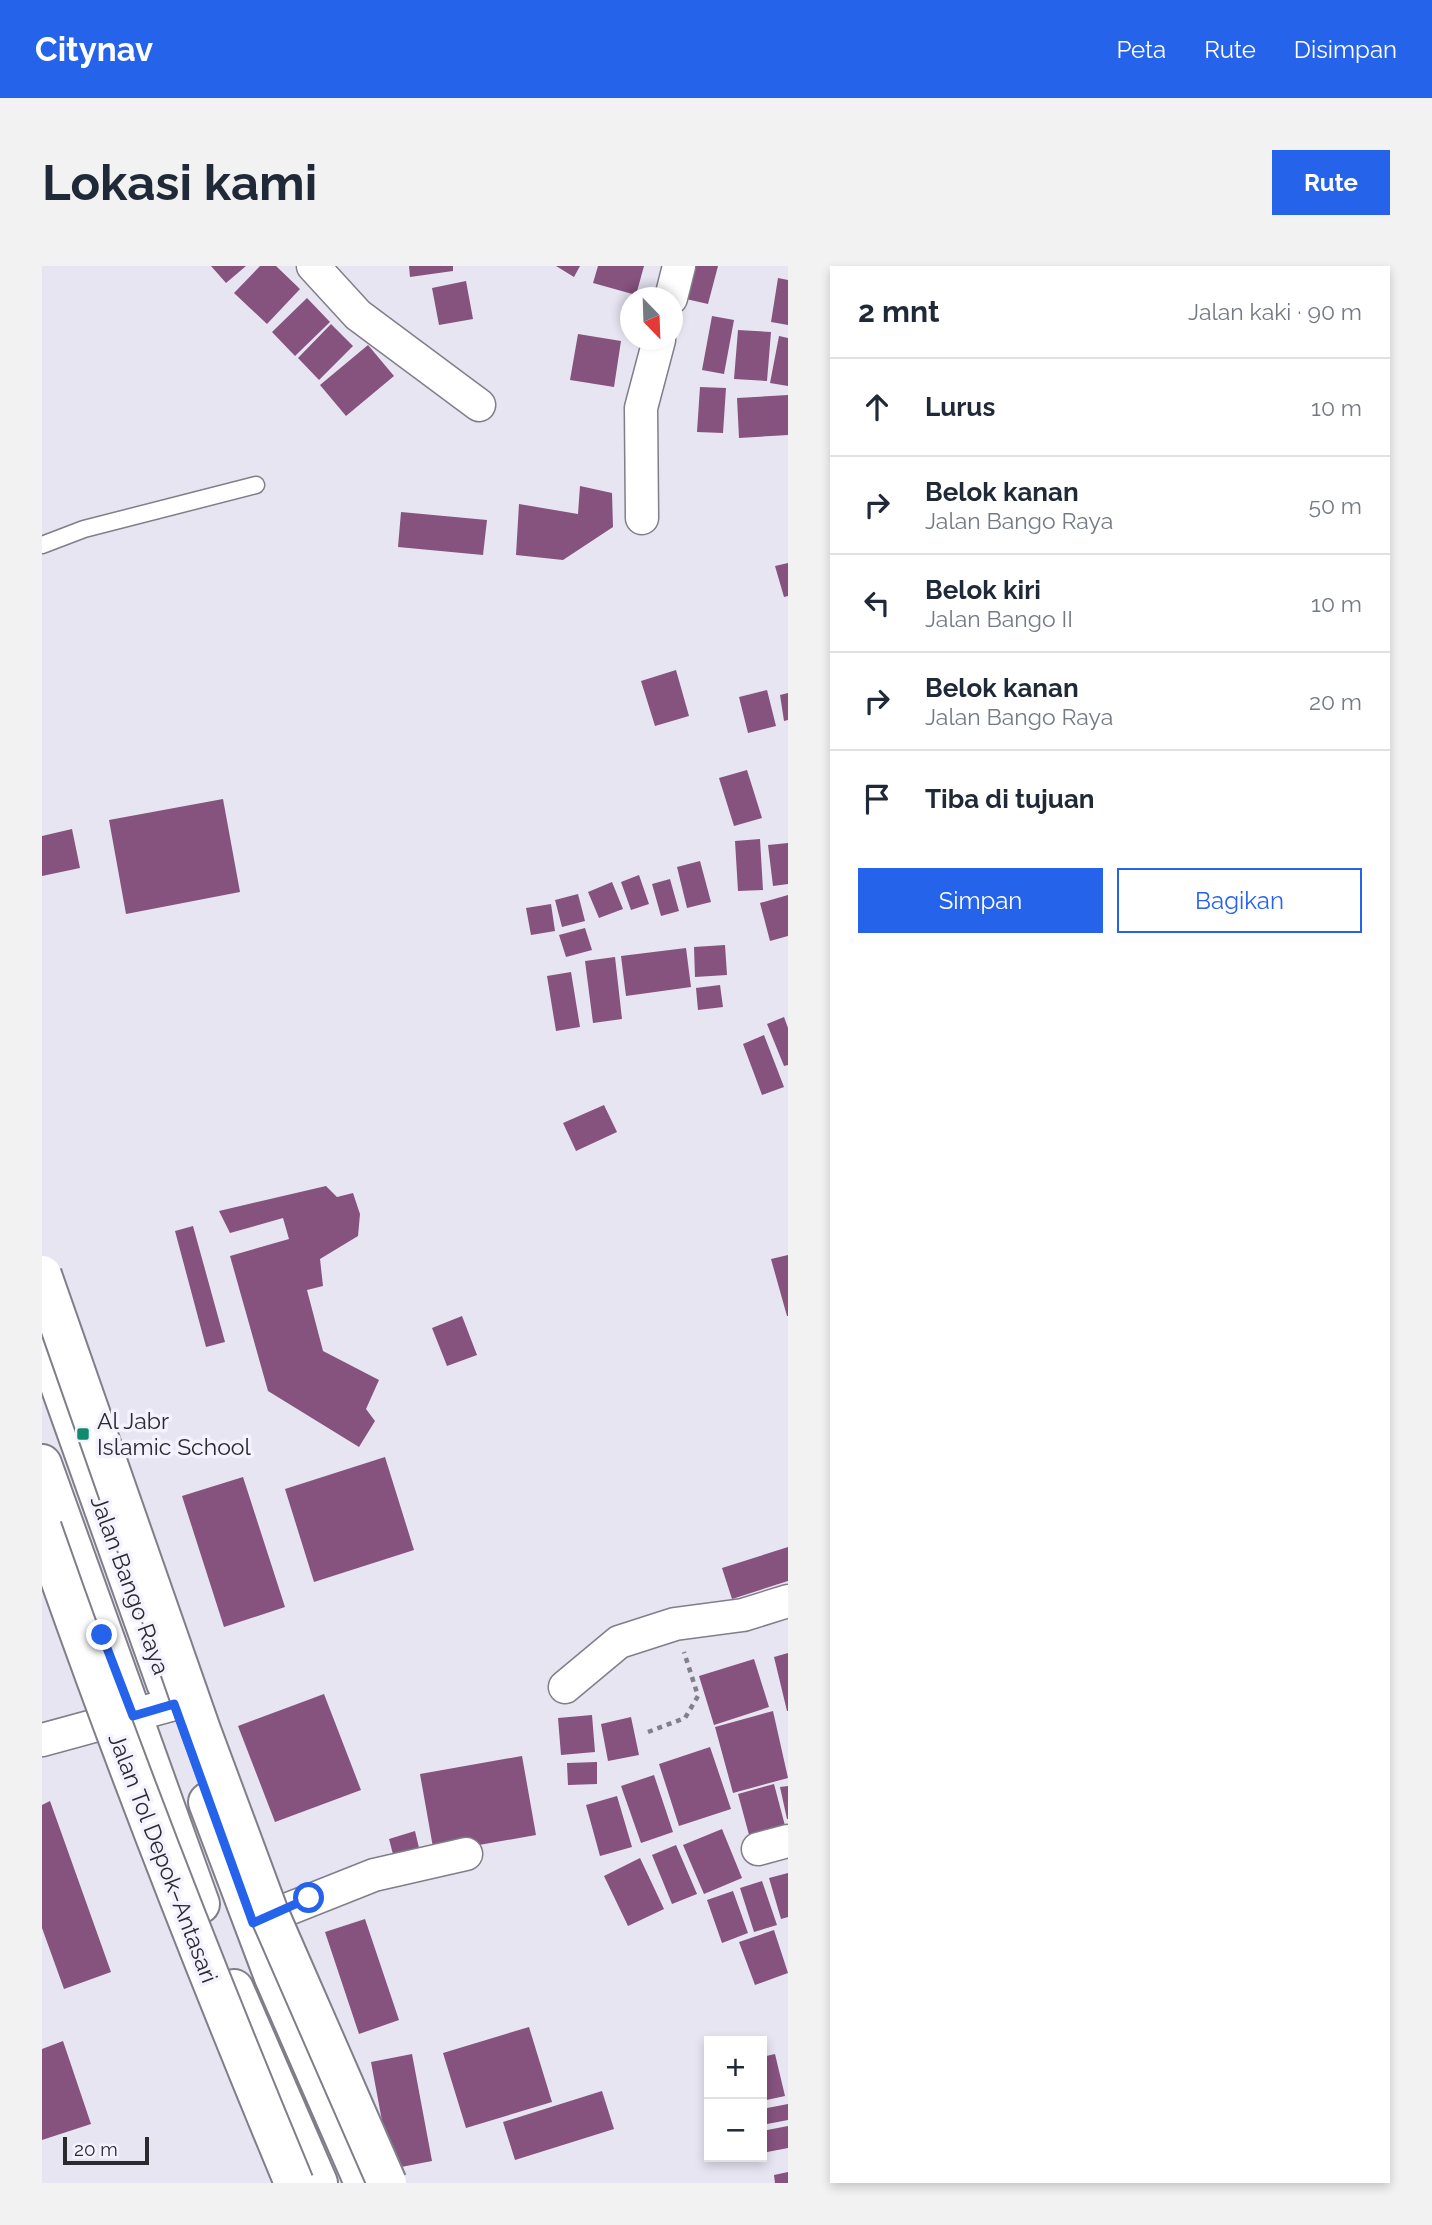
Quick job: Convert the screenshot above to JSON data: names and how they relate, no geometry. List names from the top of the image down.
{
  "streets": {
    "main road": ["Jalan Bango Raya", "Jalan Tol Depok–Antasari"]
  },
  "places": {
    "transit": ["Al Jabr Islamic School"]
  },
  "scale_bar": "20 m",
  "north": "bottom right",
  "page": {
    "header": "Citynav",
    "nav": ["Peta", "Rute", "Disimpan"],
    "buttons": [
      "Rute",
      ["Simpan", "Bagikan"]
    ],
    "title": "Lokasi kami",
    "heading": ["2 mnt", "Jalan kaki · 90 m"],
    "list": [
      ["Lurus", "10 m"],
      ["Belok kanan", "Jalan Bango Raya", "50 m"],
      ["Belok kiri", "Jalan Bango II", "10 m"],
      ["Belok kanan", "Jalan Bango Raya", "20 m"],
      "Tiba di tujuan"
    ],
    "map_buttons": ["+", "−"],
    "scale": "20 m"
  }
}
